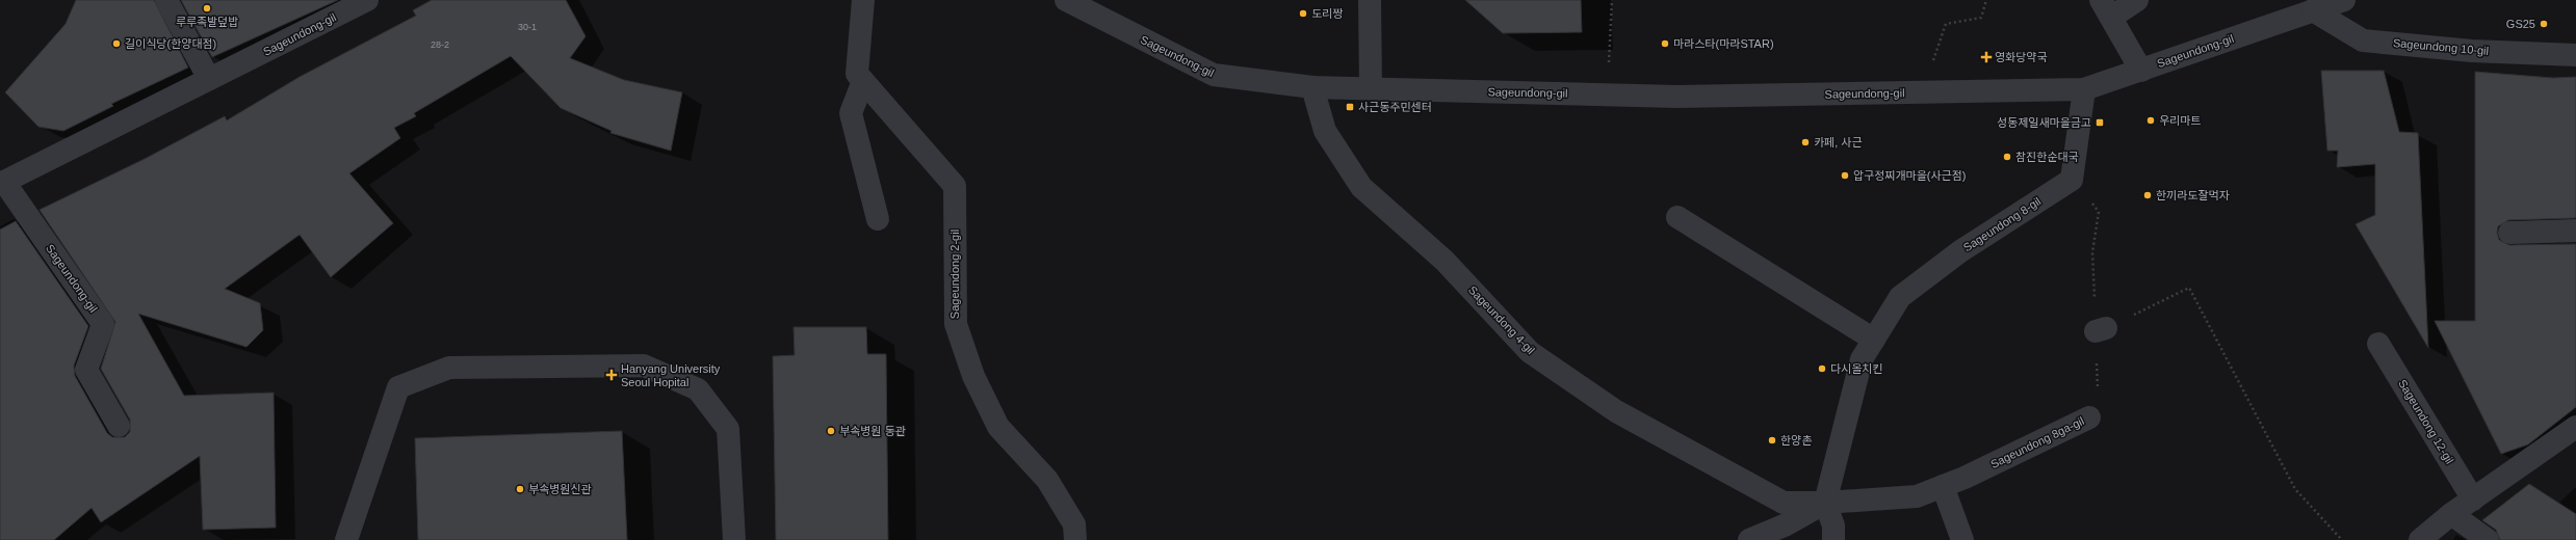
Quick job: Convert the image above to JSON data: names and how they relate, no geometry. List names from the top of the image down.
{
  "streets": {
    "street": [
      "Sageundong-gil",
      "Sageundong 10-gil",
      "Sageundong 8-gil",
      "Sageundong 2-gil",
      "Sageundong 4-gil",
      "Sageundong 12-gil",
      "Sageundong 8ga-gil"
    ]
  },
  "crossings": [
    ["Sageundong-gil", "Sageundong 10-gil"],
    ["Sageundong-gil", "Sageundong 4-gil"],
    ["Sageundong 8-gil", "Sageundong 4-gil"],
    ["Sageundong 8-gil", "Sageundong 8ga-gil"],
    ["Sageundong 4-gil", "Sageundong 8ga-gil"]
  ],
  "places": {
    "other": [
      "루루족발덮밥",
      "도리짱",
      "GS25",
      "길이식당(한양대점)",
      "마라스타(마라STAR)",
      "우리마트",
      "카페, 사근",
      "참진한순대국",
      "압구정찌개마을(사근점)",
      "한끼라도잘먹자",
      "다시올치킨",
      "부속병원 동관",
      "한양촌",
      "부속병원신관"
    ],
    "health": ["영화당약국", "Hanyang University Seoul Hopital"],
    "transit": ["사근동주민센터", "성동제일새마을금고"]
  },
  "house_numbers": ["30-1", "28-2"]
}
